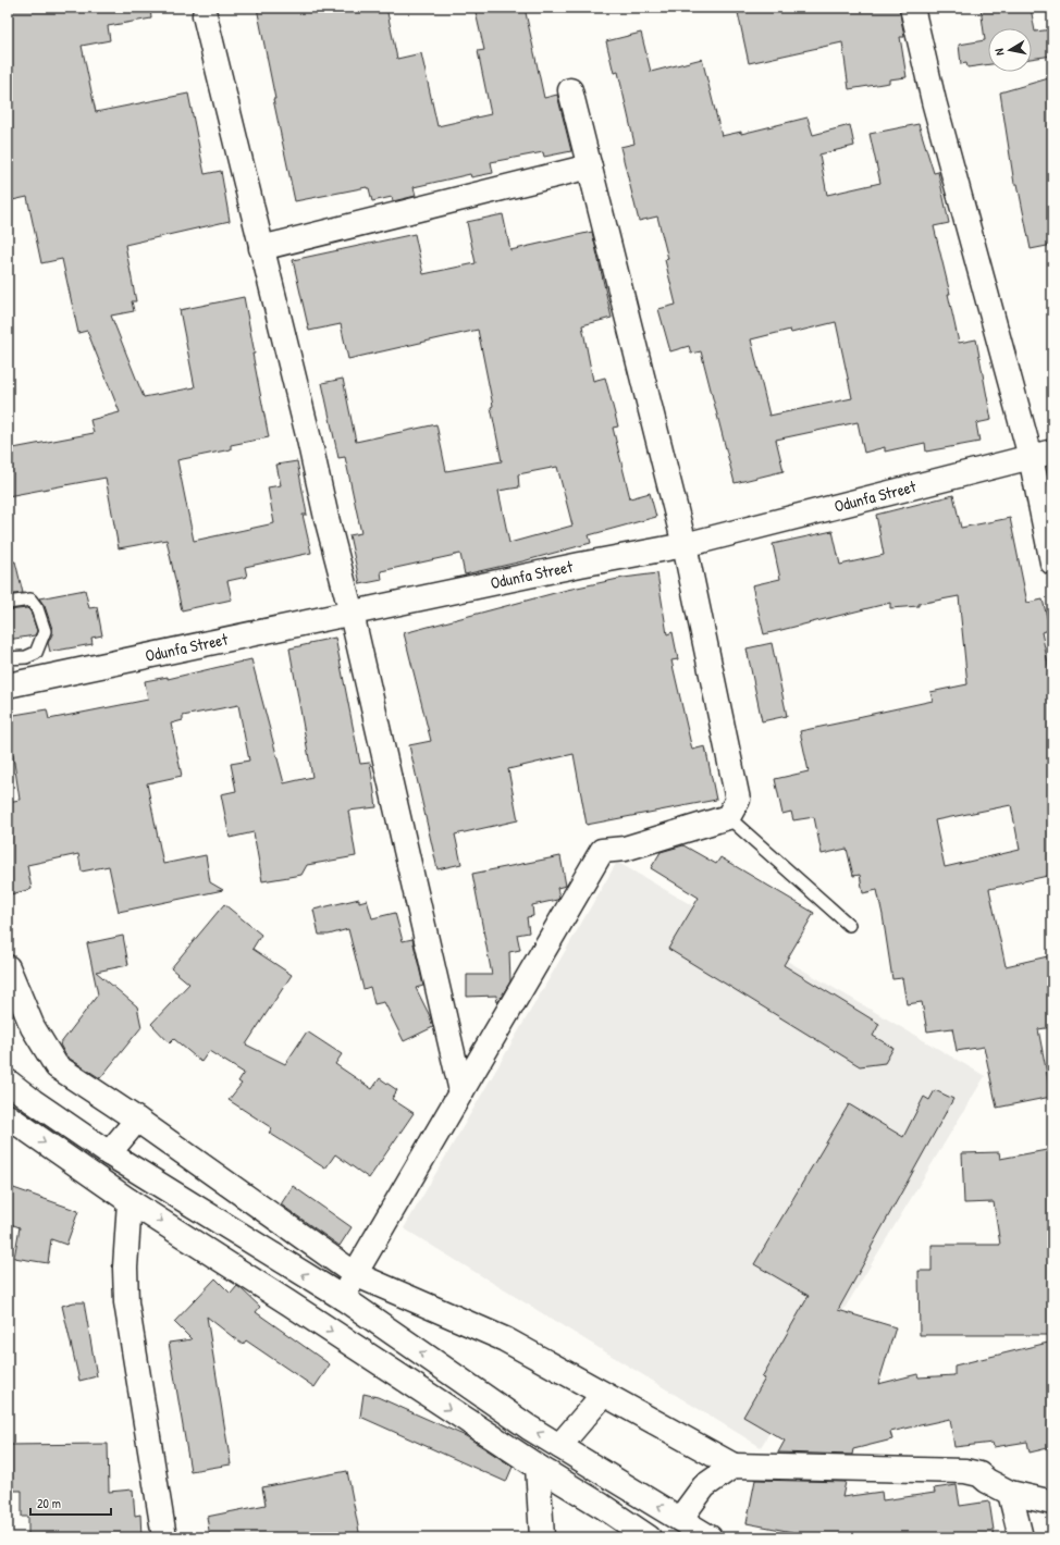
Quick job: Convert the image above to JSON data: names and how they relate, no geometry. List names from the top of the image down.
{
  "streets": {
    "street": ["Odunfa Street"]
  },
  "scale_bar": "20 m",
  "north": "left"
}
